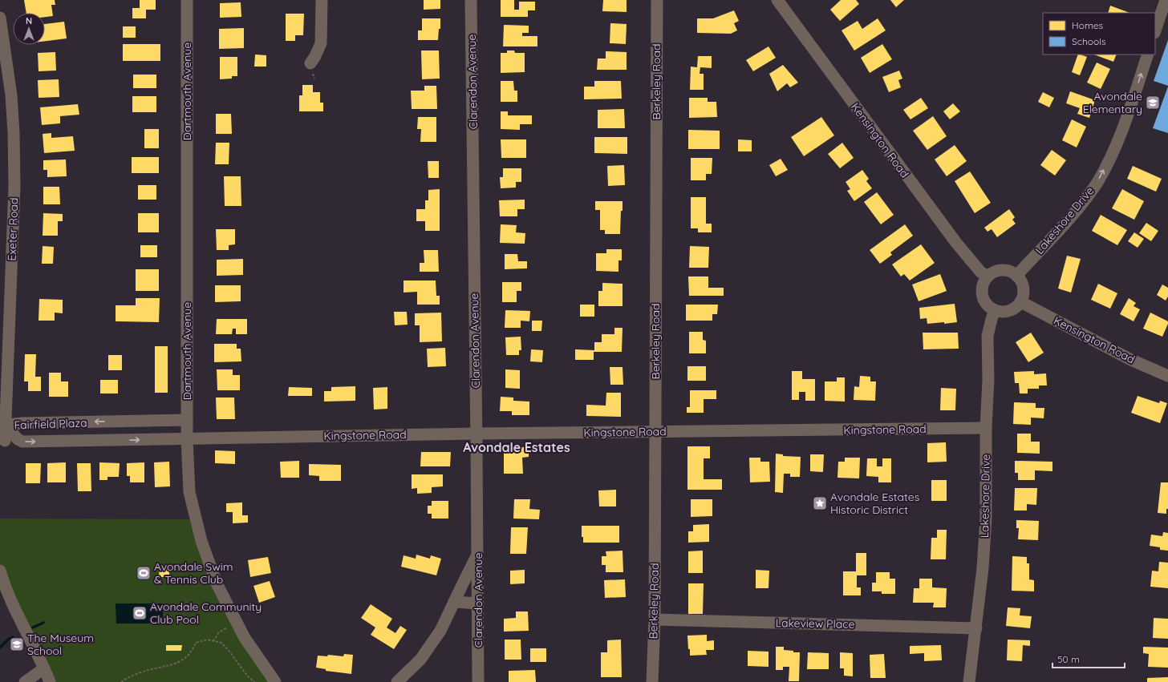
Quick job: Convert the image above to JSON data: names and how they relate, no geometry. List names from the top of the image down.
{
  "streets": {
    "street": [
      "Clarendon Avenue",
      "Berkeley Road",
      "Dartmouth Avenue",
      "Kensington Road",
      "Lakeshore Drive",
      "Exeter Road",
      "Fairfield Plaza",
      "Kingstone Road",
      "Lakeview Place"
    ]
  },
  "crossings": [
    ["Clarendon Avenue", "Kingstone Road"],
    ["Berkeley Road", "Kingstone Road"],
    ["Berkeley Road", "Lakeview Place"],
    ["Dartmouth Avenue", "Fairfield Plaza"],
    ["Dartmouth Avenue", "Kingstone Road"],
    ["Kensington Road", "Lakeshore Drive"],
    ["Lakeshore Drive", "Kingstone Road"],
    ["Lakeshore Drive", "Lakeview Place"],
    ["Exeter Road", "Fairfield Plaza"],
    ["Fairfield Plaza", "Kingstone Road"]
  ],
  "one_way": ["Lakeshore Drive"],
  "districts": ["Avondale Estates"],
  "places": {
    "school or university": ["Avondale Elementary", "The Museum School"],
    "place": ["Avondale Estates Historic District"],
    "sports": ["Avondale Swim & Tennis Club", "Avondale Community Club Pool"]
  },
  "legend": ["Homes", "Schools"],
  "scale_bar": "50 m",
  "north": "top"
}
